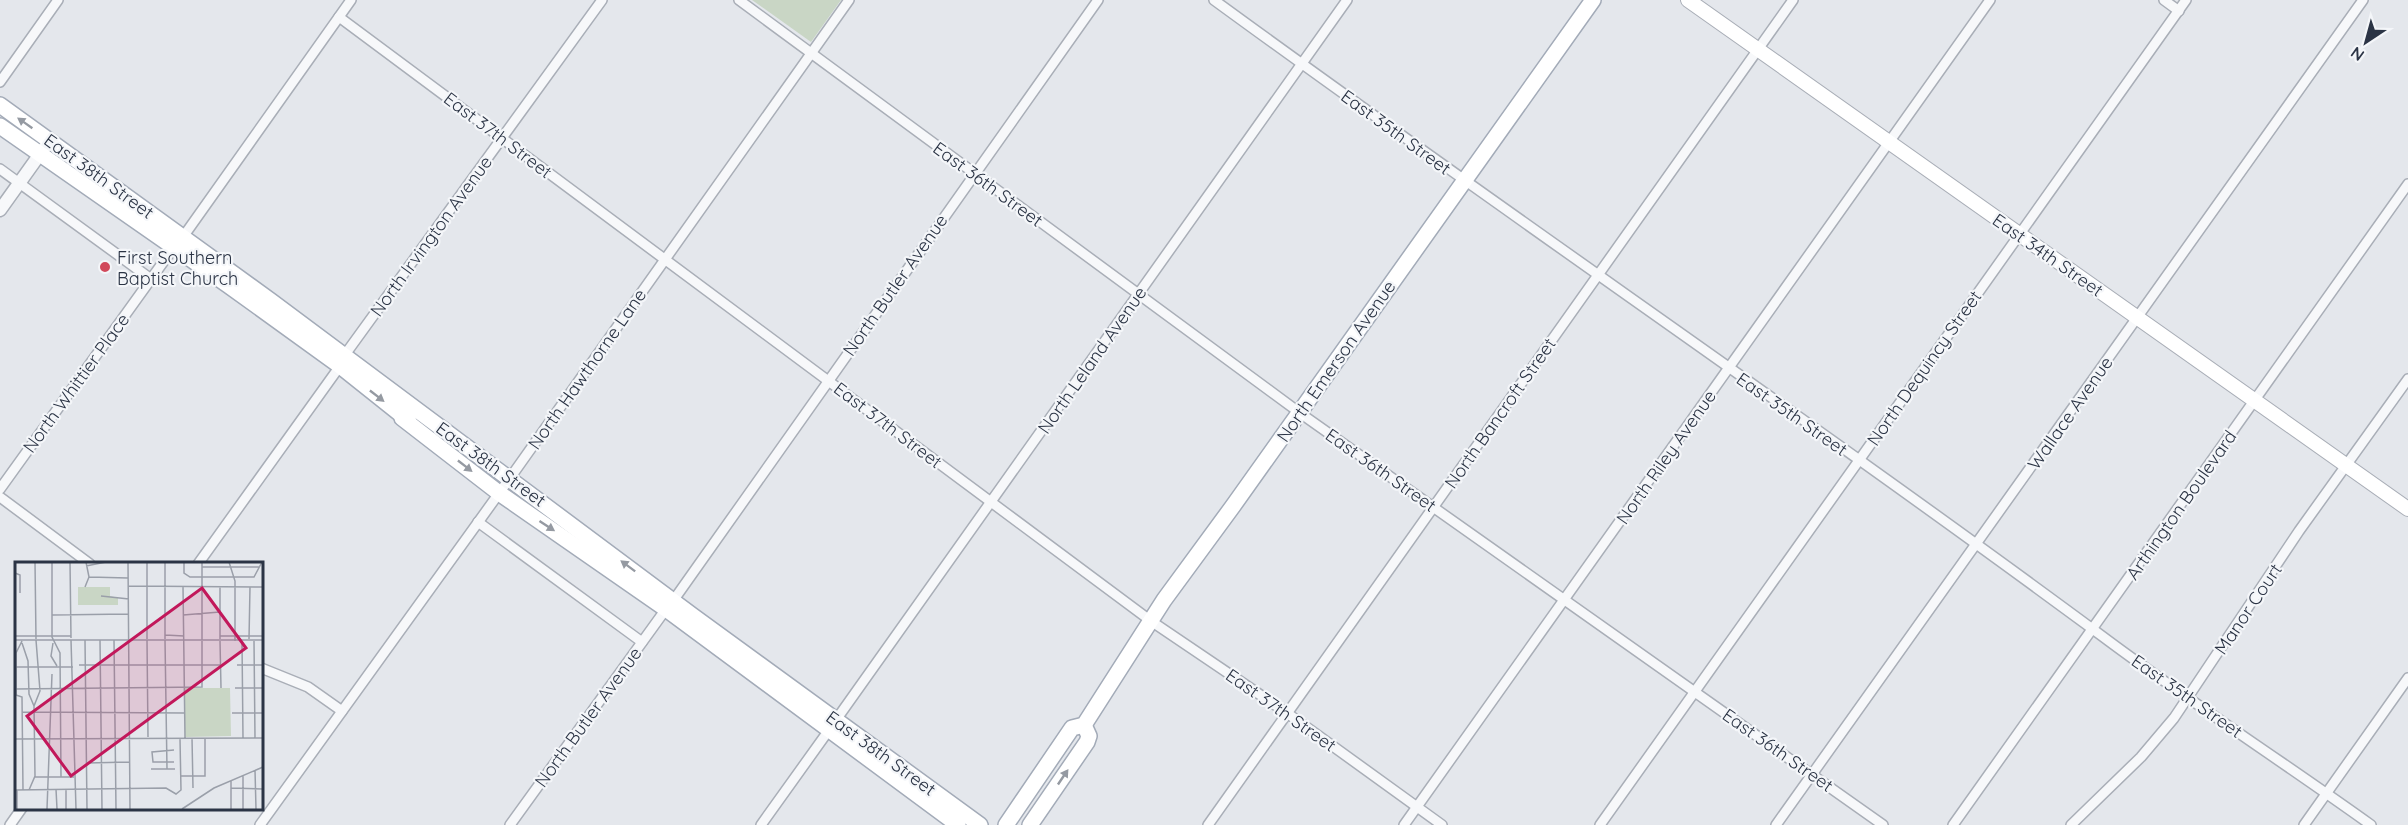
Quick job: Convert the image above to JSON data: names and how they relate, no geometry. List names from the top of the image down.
{
  "streets": {
    "main road": ["East 38th Street", "East 34th Street", "North Emerson Avenue"],
    "street": [
      "East 35th Street",
      "East 37th Street",
      "East 36th Street",
      "North Irvington Avenue",
      "North Butler Avenue",
      "North Leland Avenue",
      "North Dequincy Street",
      "North Hawthorne Lane",
      "North Whittier Place",
      "North Bancroft Street",
      "Wallace Avenue",
      "North Riley Avenue",
      "Arthington Boulevard",
      "Manor Court"
    ]
  },
  "crossings": [
    ["East 35th Street", "North Leland Avenue"],
    ["East 35th Street", "North Emerson Avenue"],
    ["East 35th Street", "North Dequincy Street"],
    ["East 35th Street", "North Bancroft Street"],
    ["East 35th Street", "Wallace Avenue"],
    ["East 35th Street", "North Riley Avenue"],
    ["East 35th Street", "Arthington Boulevard"],
    ["East 35th Street", "Manor Court"],
    ["East 37th Street", "North Irvington Avenue"],
    ["East 37th Street", "North Butler Avenue"],
    ["East 37th Street", "North Leland Avenue"],
    ["East 37th Street", "North Emerson Avenue"],
    ["East 37th Street", "North Hawthorne Lane"],
    ["East 37th Street", "North Whittier Place"],
    ["East 37th Street", "North Bancroft Street"],
    ["East 37th Street", "North Riley Avenue"],
    ["East 38th Street", "North Irvington Avenue"],
    ["East 38th Street", "North Butler Avenue"],
    ["East 38th Street", "North Leland Avenue"],
    ["East 38th Street", "North Hawthorne Lane"],
    ["East 38th Street", "North Whittier Place"],
    ["East 36th Street", "North Butler Avenue"],
    ["East 36th Street", "North Leland Avenue"],
    ["East 36th Street", "North Emerson Avenue"],
    ["East 36th Street", "North Dequincy Street"],
    ["East 36th Street", "North Hawthorne Lane"],
    ["East 36th Street", "North Bancroft Street"],
    ["East 36th Street", "Wallace Avenue"],
    ["East 36th Street", "North Riley Avenue"],
    ["East 34th Street", "North Dequincy Street"],
    ["East 34th Street", "North Bancroft Street"],
    ["East 34th Street", "Wallace Avenue"],
    ["East 34th Street", "North Riley Avenue"],
    ["East 34th Street", "Arthington Boulevard"],
    ["East 34th Street", "Manor Court"]
  ],
  "places": ["First Southern Baptist Church"],
  "north": "bottom left"
}
